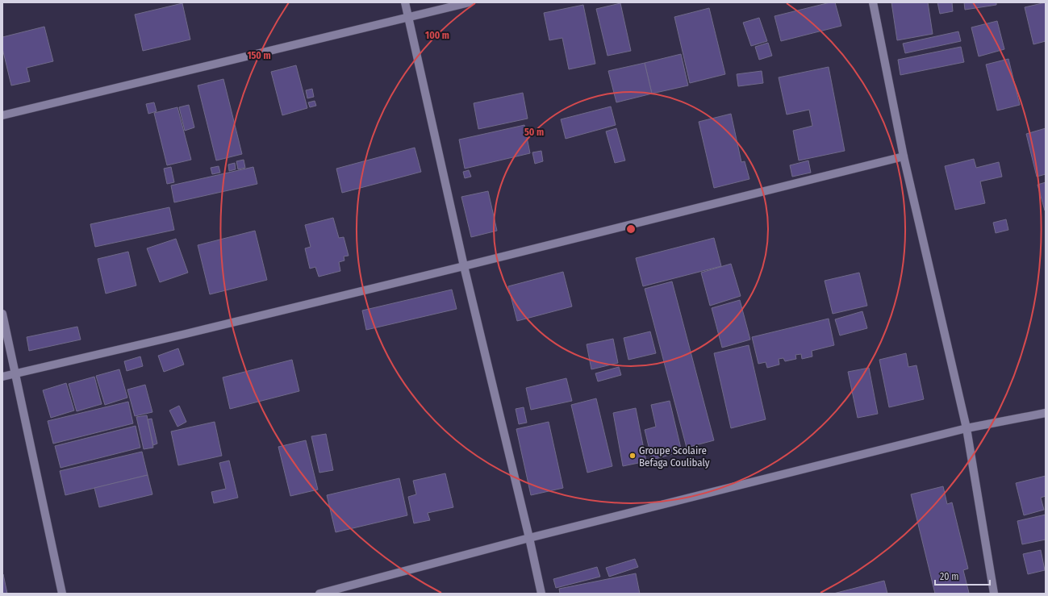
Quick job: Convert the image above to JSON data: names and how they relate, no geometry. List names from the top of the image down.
{
  "places": ["Groupe Scolaire Befaga Coulibaly"],
  "scale_bar": "20 m",
  "rings": ["100 m", "150 m", "50 m"]
}
